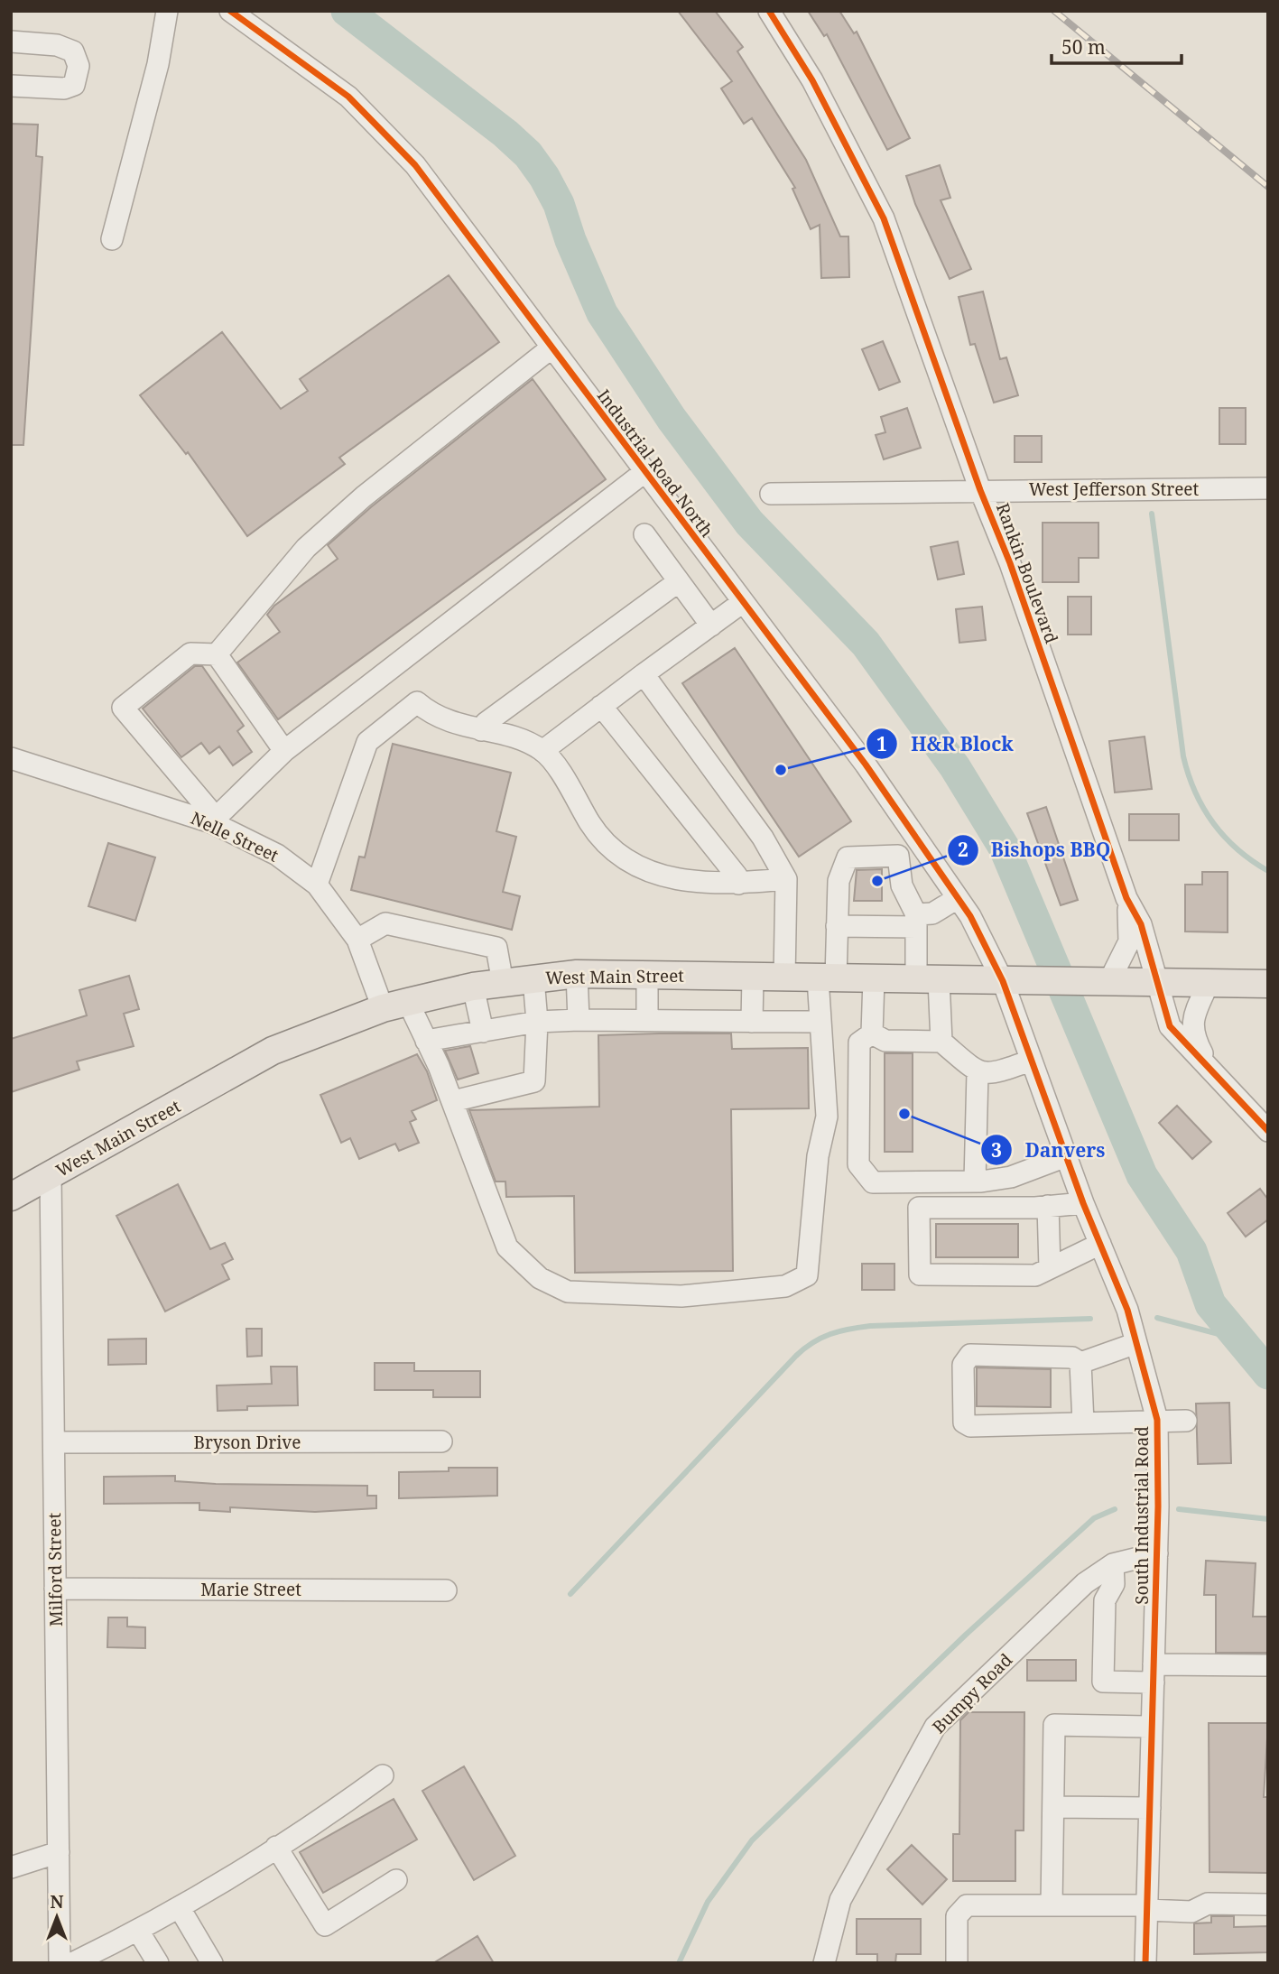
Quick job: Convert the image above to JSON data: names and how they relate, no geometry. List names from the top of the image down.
{
  "streets": {
    "main road": ["West Main Street"],
    "street": [
      "Industrial Road North",
      "West Jefferson Street",
      "Rankin Boulevard",
      "Nelle Street",
      "Bryson Drive",
      "South Industrial Road",
      "Milford Street",
      "Marie Street",
      "Bumpy Road"
    ]
  },
  "crossings": [
    ["Industrial Road North", "West Main Street"],
    ["Industrial Road North", "South Industrial Road"],
    ["West Jefferson Street", "Rankin Boulevard"],
    ["Rankin Boulevard", "West Main Street"],
    ["Nelle Street", "West Main Street"],
    ["West Main Street", "South Industrial Road"],
    ["West Main Street", "Milford Street"],
    ["Bryson Drive", "Milford Street"],
    ["South Industrial Road", "Bumpy Road"],
    ["Milford Street", "Marie Street"]
  ],
  "places": ["H&R Block", "Bishops BBQ", "Danvers"],
  "scale_bar": "50 m",
  "north": "top"
}
